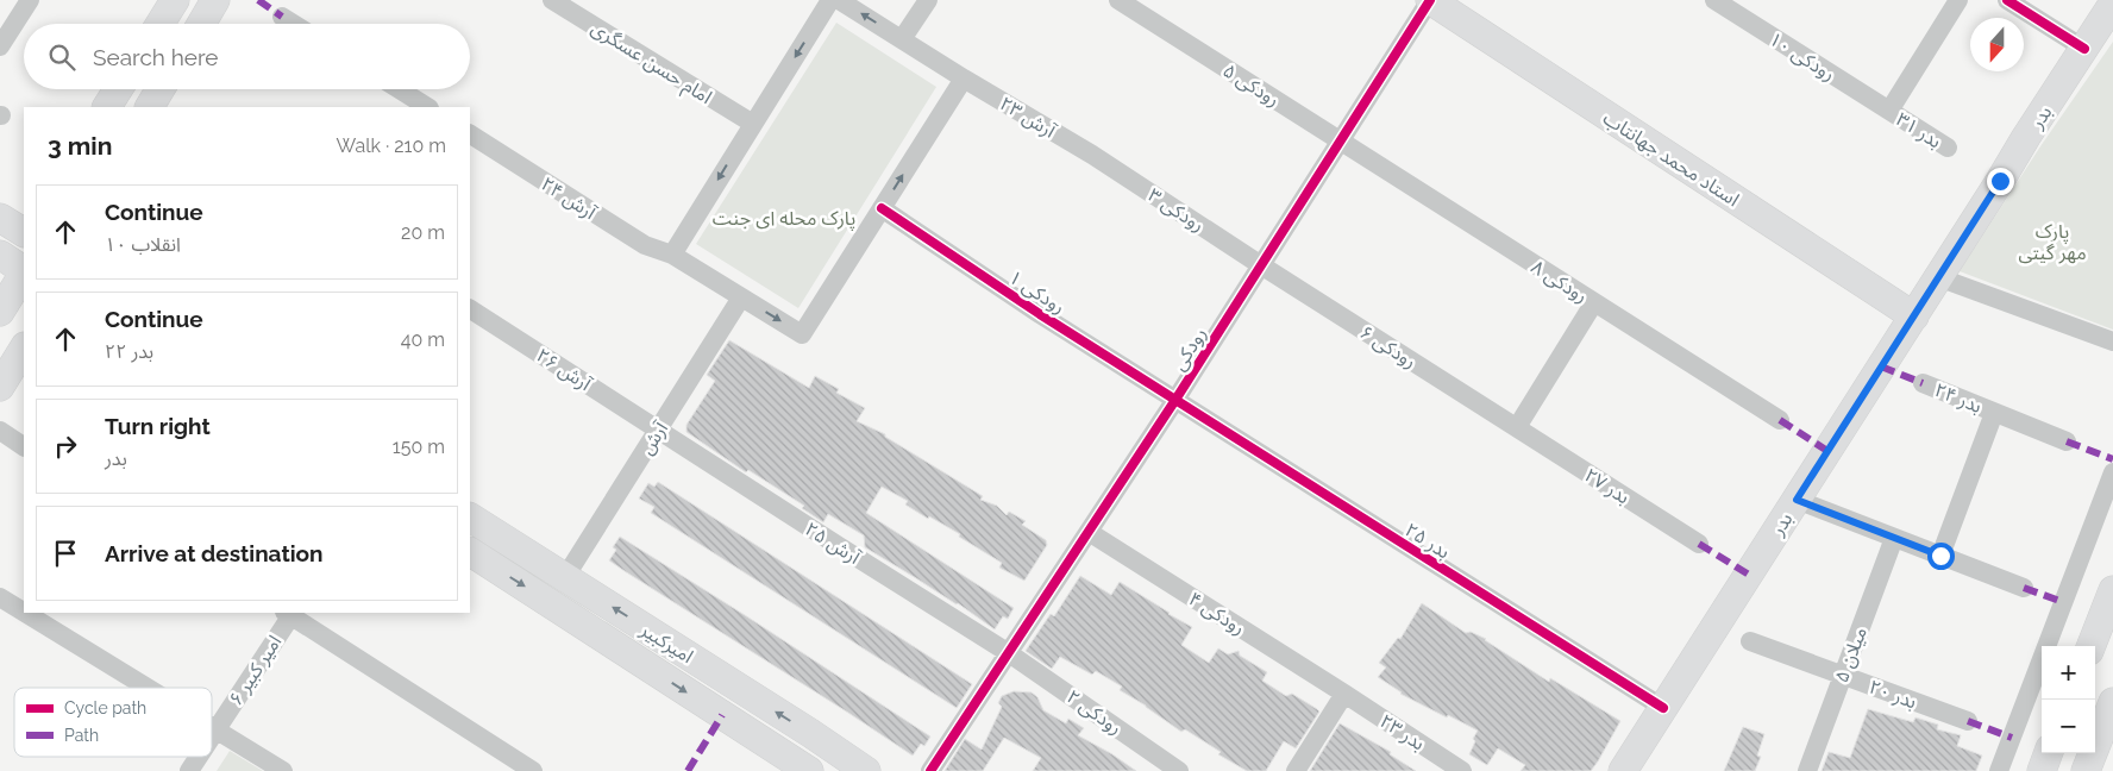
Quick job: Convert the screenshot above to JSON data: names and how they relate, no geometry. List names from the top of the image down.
{
  "streets": {
    "street": [
      "رودکی ۱۰",
      "امام حسن عسگری",
      "رودکی ۵",
      "آرش ۲۳",
      "بدر",
      "بدر ۳۱",
      "استاد محمد جهانتاب",
      "آرش ۲۴",
      "رودکی ۳",
      "رودکی ۸",
      "رودکی ۱",
      "رودکی ۶",
      "رودکی",
      "آرش ۲۶",
      "بدر ۲۴",
      "آرش",
      "بدر ۲۷",
      "بدر ۲۵",
      "آرش ۲۵",
      "رودکی ۴",
      "امیرکبیر",
      "میلان ۵",
      "امیر کبیر ۶",
      "بدر ۲۰",
      "رودکی ۲",
      "بدر ۲۳"
    ]
  },
  "crossings": [
    ["رودکی ۱۰", "بدر ۳۱"],
    ["رودکی ۵", "رودکی ۸"],
    ["رودکی ۵", "رودکی"],
    ["آرش ۲۳", "رودکی ۳"],
    ["بدر", "استاد محمد جهانتاب"],
    ["بدر", "بدر ۲۵"],
    ["استاد محمد جهانتاب", "رودکی"],
    ["آرش ۲۴", "رودکی ۱"],
    ["آرش ۲۴", "آرش"],
    ["رودکی ۳", "رودکی ۶"],
    ["رودکی ۳", "رودکی"],
    ["رودکی ۸", "رودکی"],
    ["رودکی ۱", "رودکی"],
    ["رودکی ۱", "بدر ۲۵"],
    ["رودکی ۶", "رودکی"],
    ["رودکی ۶", "بدر ۲۷"],
    ["رودکی", "بدر ۲۵"],
    ["رودکی", "آرش ۲۵"],
    ["رودکی", "رودکی ۴"],
    ["رودکی", "رودکی ۲"],
    ["آرش ۲۶", "آرش"],
    ["آرش ۲۶", "آرش ۲۵"],
    ["آرش", "آرش ۲۵"],
    ["آرش", "امیرکبیر"],
    ["آرش ۲۵", "رودکی ۲"],
    ["رودکی ۴", "بدر ۲۳"],
    ["میلان ۵", "بدر ۲۰"]
  ],
  "parks": ["پارک محله ای جنت", "پارک مهر گیتی"],
  "legend": ["Cycle path", "Path"],
  "north": "bottom",
  "page": {
    "search": "Search here",
    "heading": ["3 min", "Walk · 210 m"],
    "list": [
      ["Continue", "انقلاب ۱۰", "20 m"],
      ["Continue", "بدر ۲۲", "40 m"],
      ["Turn right", "بدر", "150 m"],
      "Arrive at destination"
    ],
    "map_buttons": ["+", "−"]
  }
}
